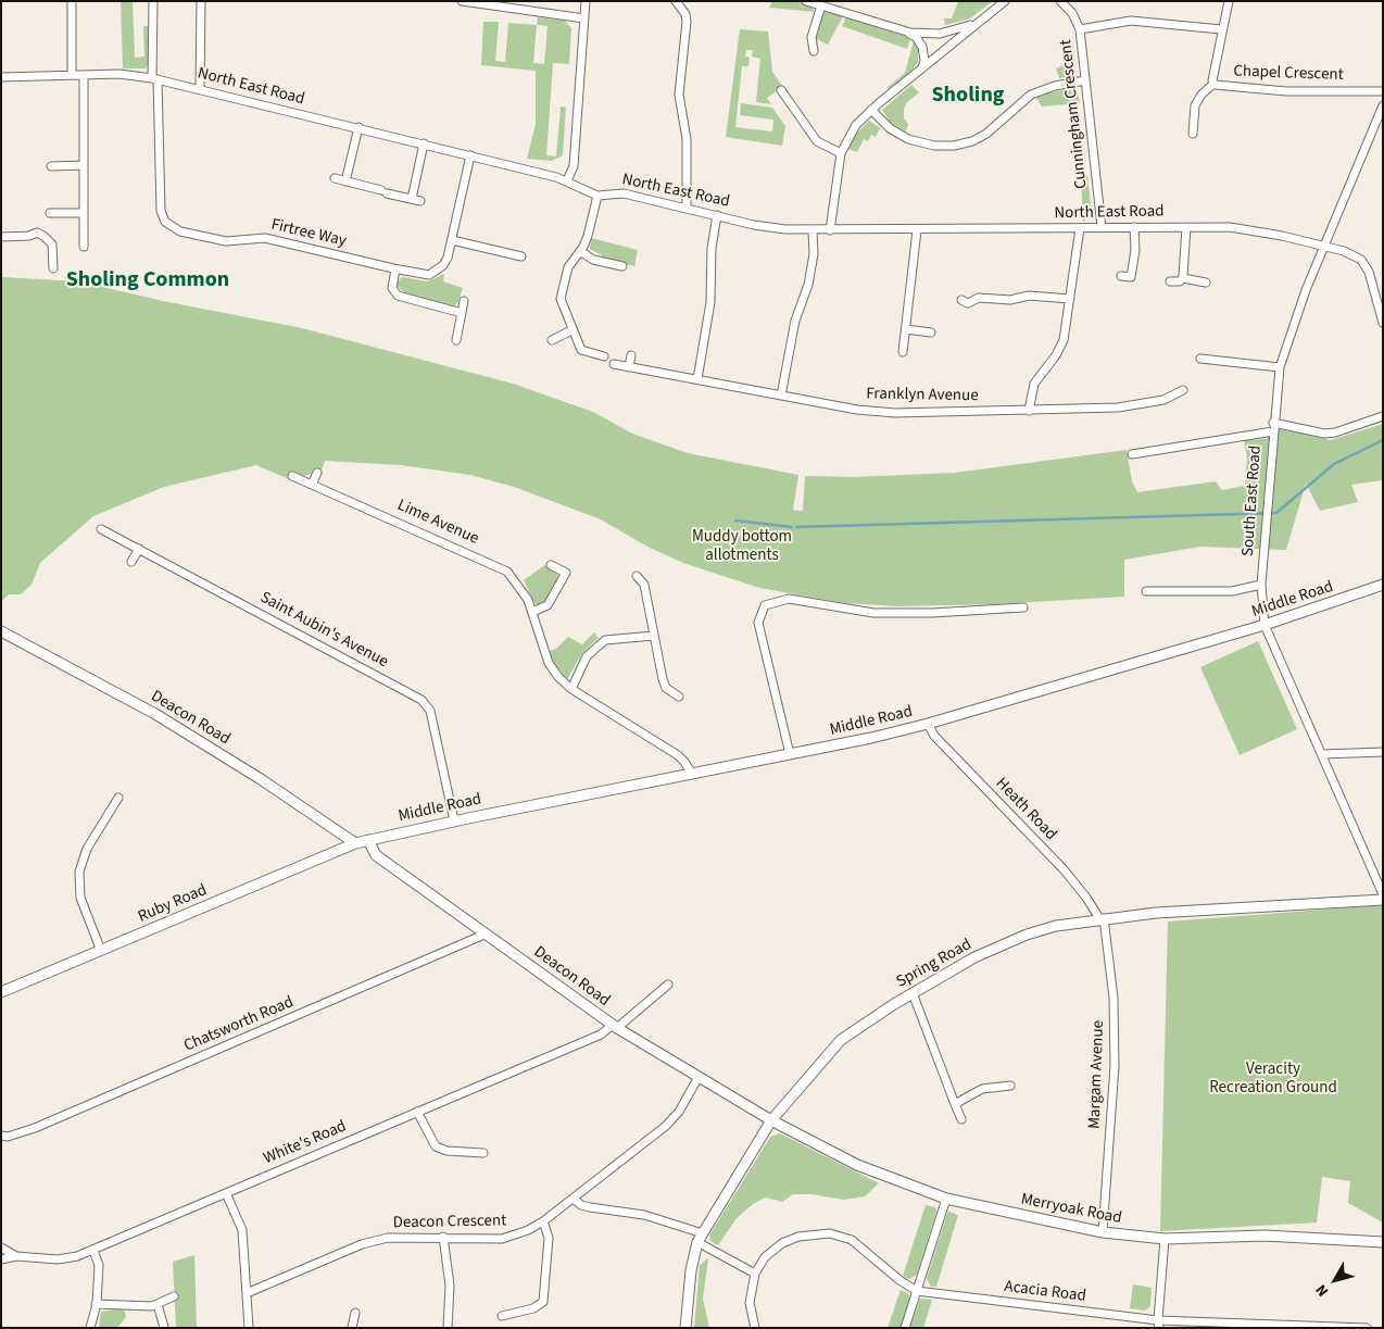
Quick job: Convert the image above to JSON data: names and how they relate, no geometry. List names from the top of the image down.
{
  "streets": {
    "street": [
      "Chapel Crescent",
      "North East Road",
      "Cunningham Crescent",
      "Firtree Way",
      "Franklyn Avenue",
      "South East Road",
      "Lime Avenue",
      "Middle Road",
      "Saint Aubin's Avenue",
      "Deacon Road",
      "Heath Road",
      "Ruby Road",
      "Spring Road",
      "Chatsworth Road",
      "Margam Avenue",
      "White's Road",
      "Merryoak Road",
      "Deacon Crescent",
      "Acacia Road"
    ]
  },
  "crossings": [
    ["Chapel Crescent", "Cunningham Crescent"],
    ["North East Road", "Cunningham Crescent"],
    ["North East Road", "Firtree Way"],
    ["North East Road", "South East Road"],
    ["South East Road", "Middle Road"],
    ["Lime Avenue", "Middle Road"],
    ["Middle Road", "Saint Aubin's Avenue"],
    ["Middle Road", "Deacon Road"],
    ["Middle Road", "Heath Road"],
    ["Middle Road", "Ruby Road"],
    ["Deacon Road", "Ruby Road"],
    ["Deacon Road", "Spring Road"],
    ["Deacon Road", "Chatsworth Road"],
    ["Deacon Road", "White's Road"],
    ["Deacon Road", "Merryoak Road"],
    ["Deacon Road", "Deacon Crescent"],
    ["Heath Road", "Spring Road"],
    ["Heath Road", "Margam Avenue"],
    ["Spring Road", "Margam Avenue"],
    ["Spring Road", "Merryoak Road"],
    ["Margam Avenue", "Merryoak Road"]
  ],
  "districts": ["Sholing", "Sholing Common"],
  "parks": ["Muddy bottom allotments", "Veracity Recreation Ground"],
  "north": "bottom left"
}
